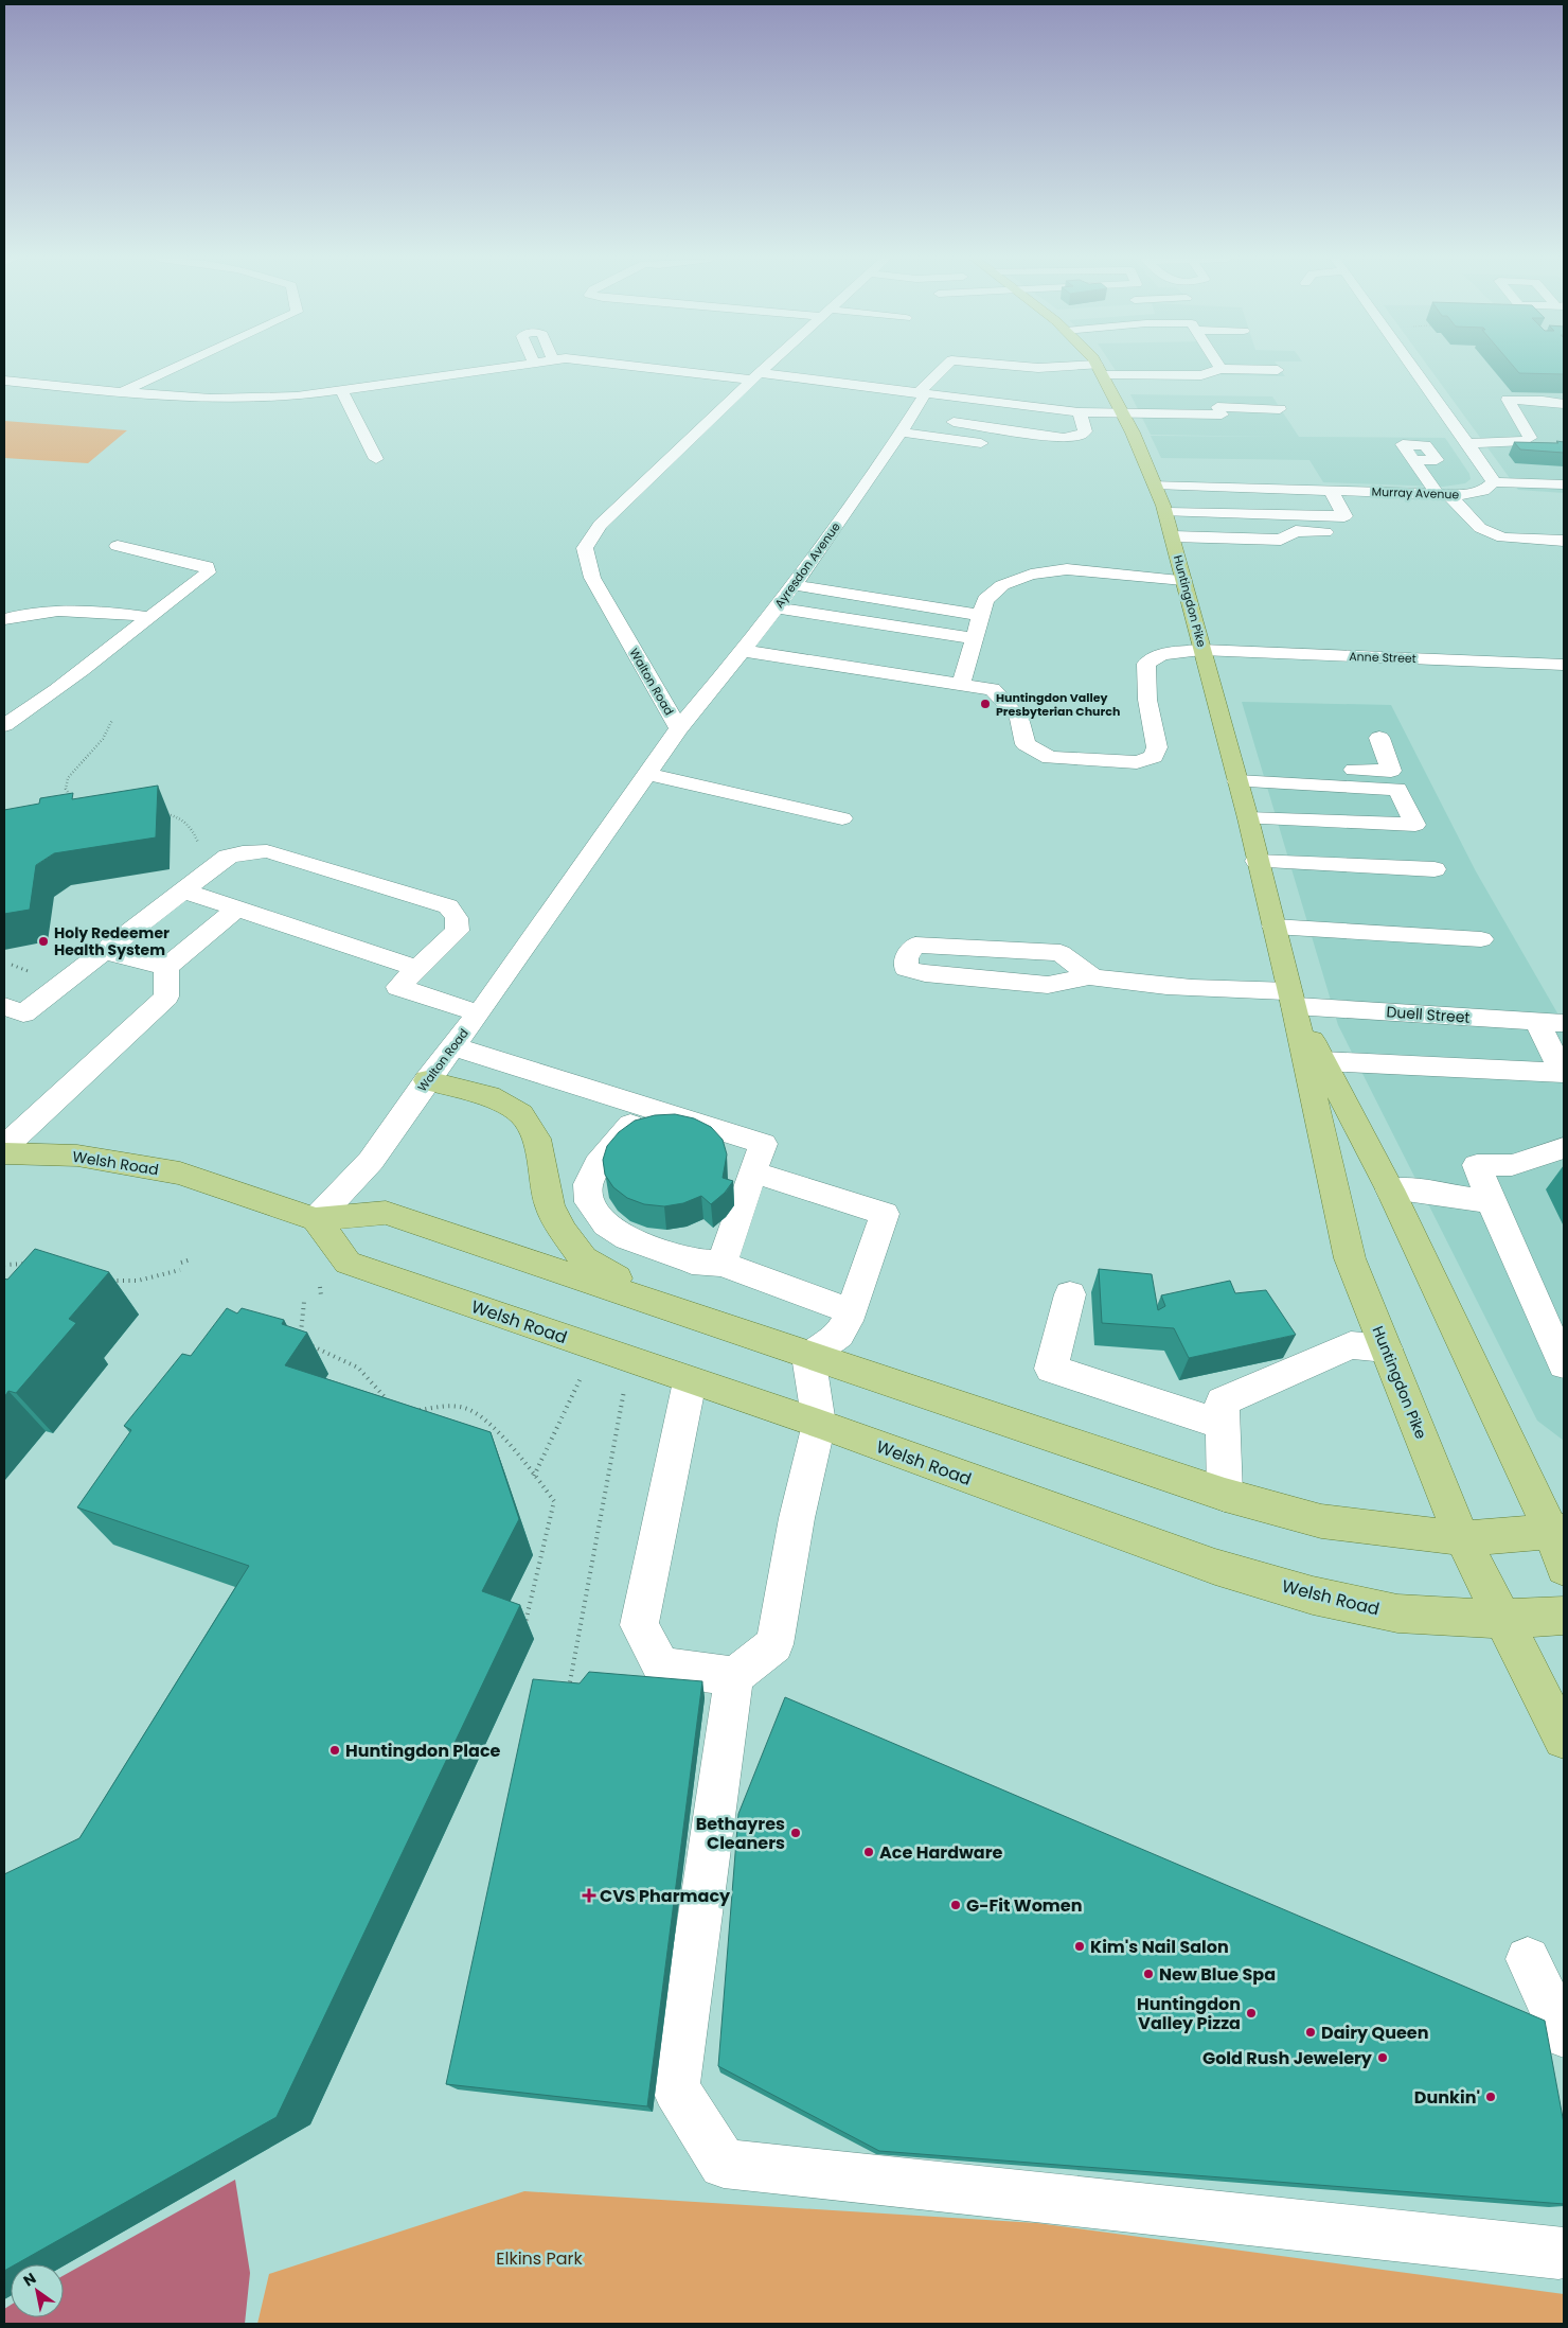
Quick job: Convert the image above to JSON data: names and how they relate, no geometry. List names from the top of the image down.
{
  "streets": {
    "main road": ["Huntingdon Pike", "Welsh Road"],
    "street": [
      "Murray Avenue",
      "Ayresdon Avenue",
      "Anne Street",
      "Walton Road",
      "Duell Street"
    ]
  },
  "crossings": [
    ["Murray Avenue", "Huntingdon Pike"],
    ["Ayresdon Avenue", "Walton Road"],
    ["Huntingdon Pike", "Anne Street"],
    ["Huntingdon Pike", "Duell Street"],
    ["Huntingdon Pike", "Welsh Road"],
    ["Walton Road", "Welsh Road"]
  ],
  "parks": ["Elkins Park"],
  "places": {
    "other": [
      "Huntingdon Valley Presbyterian Church",
      "Holy Redeemer Health System",
      "Huntingdon Place",
      "Bethayres Cleaners",
      "Ace Hardware",
      "G-Fit Women",
      "Kim's Nail Salon",
      "New Blue Spa",
      "Huntingdon Valley Pizza",
      "Dairy Queen",
      "Gold Rush Jewelery",
      "Dunkin'"
    ],
    "health": ["CVS Pharmacy"]
  },
  "north": "top left"
}
